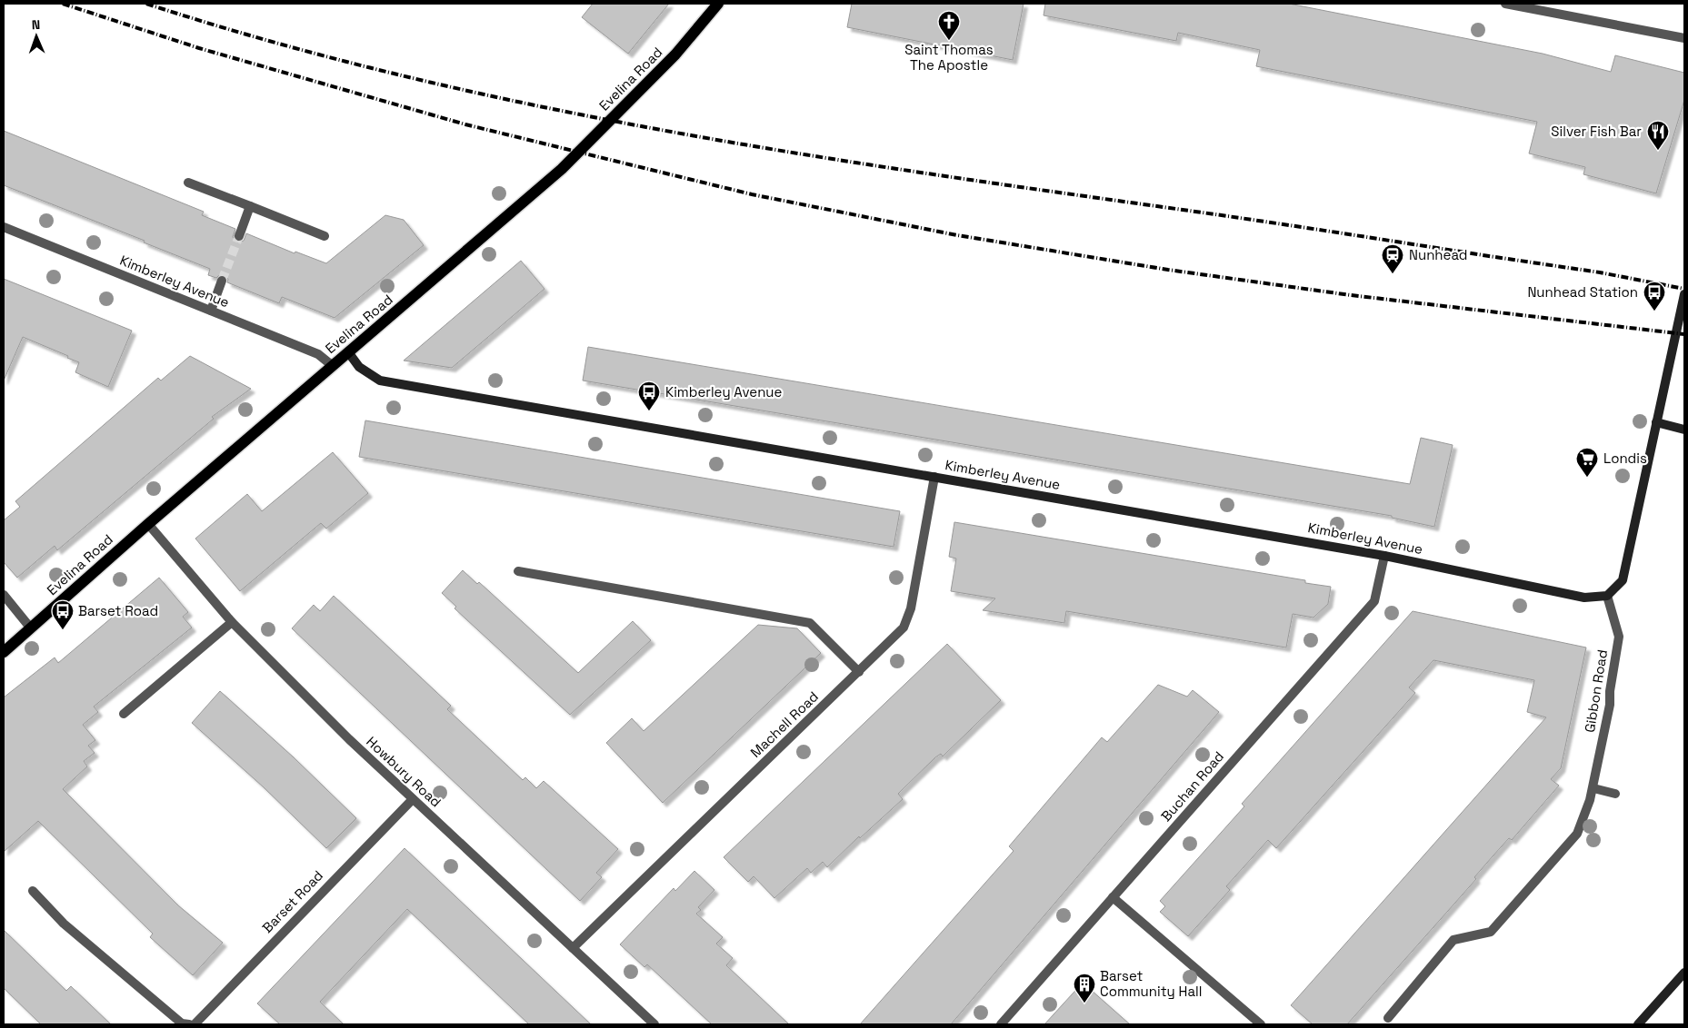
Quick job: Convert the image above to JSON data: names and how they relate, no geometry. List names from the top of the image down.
{
  "streets": {
    "main road": ["Evelina Road"],
    "street": [
      "Kimberley Avenue",
      "Gibbon Road",
      "Machell Road",
      "Howbury Road",
      "Buchan Road",
      "Barset Road"
    ]
  },
  "crossings": [
    ["Evelina Road", "Kimberley Avenue"],
    ["Evelina Road", "Howbury Road"],
    ["Kimberley Avenue", "Gibbon Road"],
    ["Kimberley Avenue", "Machell Road"],
    ["Kimberley Avenue", "Buchan Road"],
    ["Machell Road", "Howbury Road"],
    ["Howbury Road", "Barset Road"]
  ],
  "places": {
    "church": ["Saint Thomas The Apostle"],
    "restaurant": ["Silver Fish Bar"],
    "station": ["Nunhead"],
    "bus stop": ["Nunhead Station", "Kimberley Avenue", "Barset Road"],
    "supermarket": ["Londis"],
    "building": ["Barset Community Hall"]
  },
  "north": "top"
}
